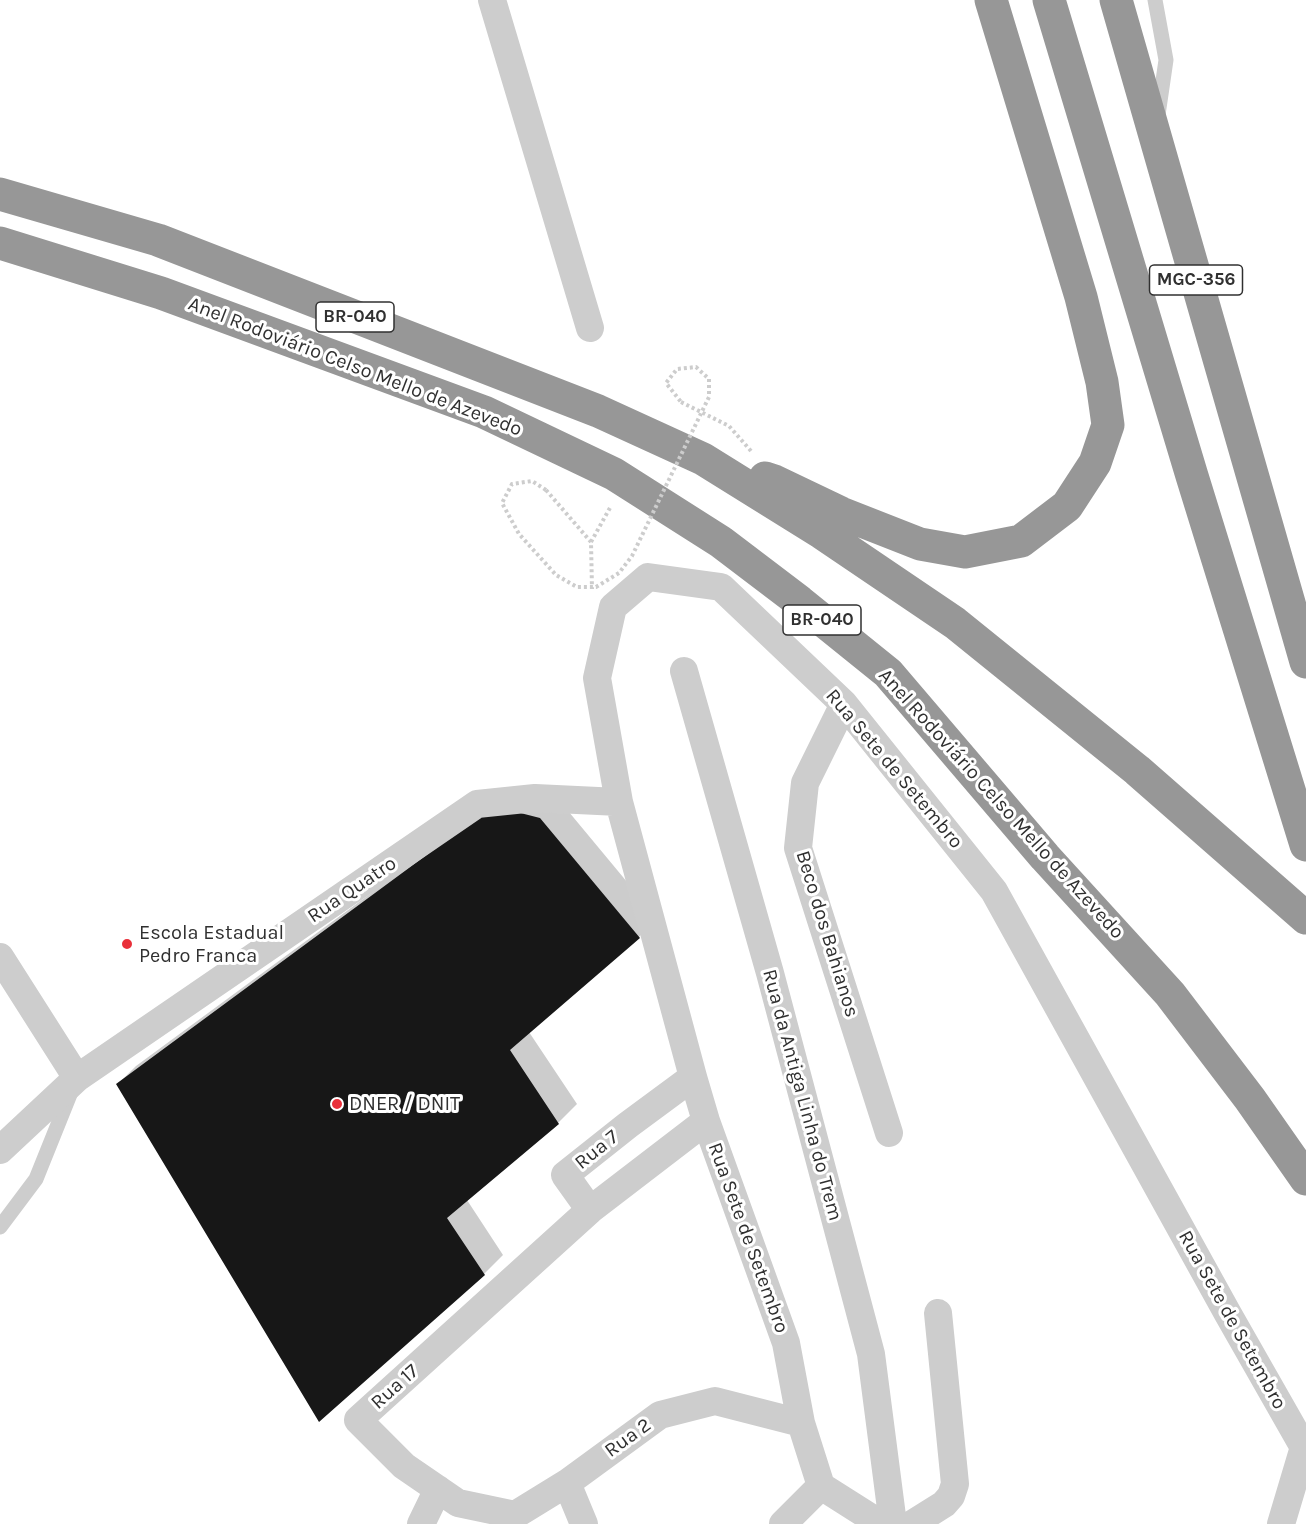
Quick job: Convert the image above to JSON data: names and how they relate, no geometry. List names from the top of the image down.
{
  "streets": {
    "highway": ["MGC-356", "BR-040", "Anel Rodoviário Celso Mello de Azevedo"],
    "street": [
      "Rua Sete de Setembro",
      "Rua Quatro",
      "Beco dos Bahianos",
      "Rua da Antiga Linha do Trem",
      "Rua 7",
      "Rua 17",
      "Rua 2"
    ]
  },
  "crossings": [
    ["Rua Sete de Setembro", "Rua Quatro"],
    ["Rua Sete de Setembro", "Beco dos Bahianos"],
    ["Rua Sete de Setembro", "Rua 7"],
    ["Rua Sete de Setembro", "Rua 2"],
    ["Rua 7", "Rua 17"],
    ["Rua 17", "Rua 2"]
  ],
  "places": ["Escola Estadual Pedro Franca", "DNER / DNIT"]
}
